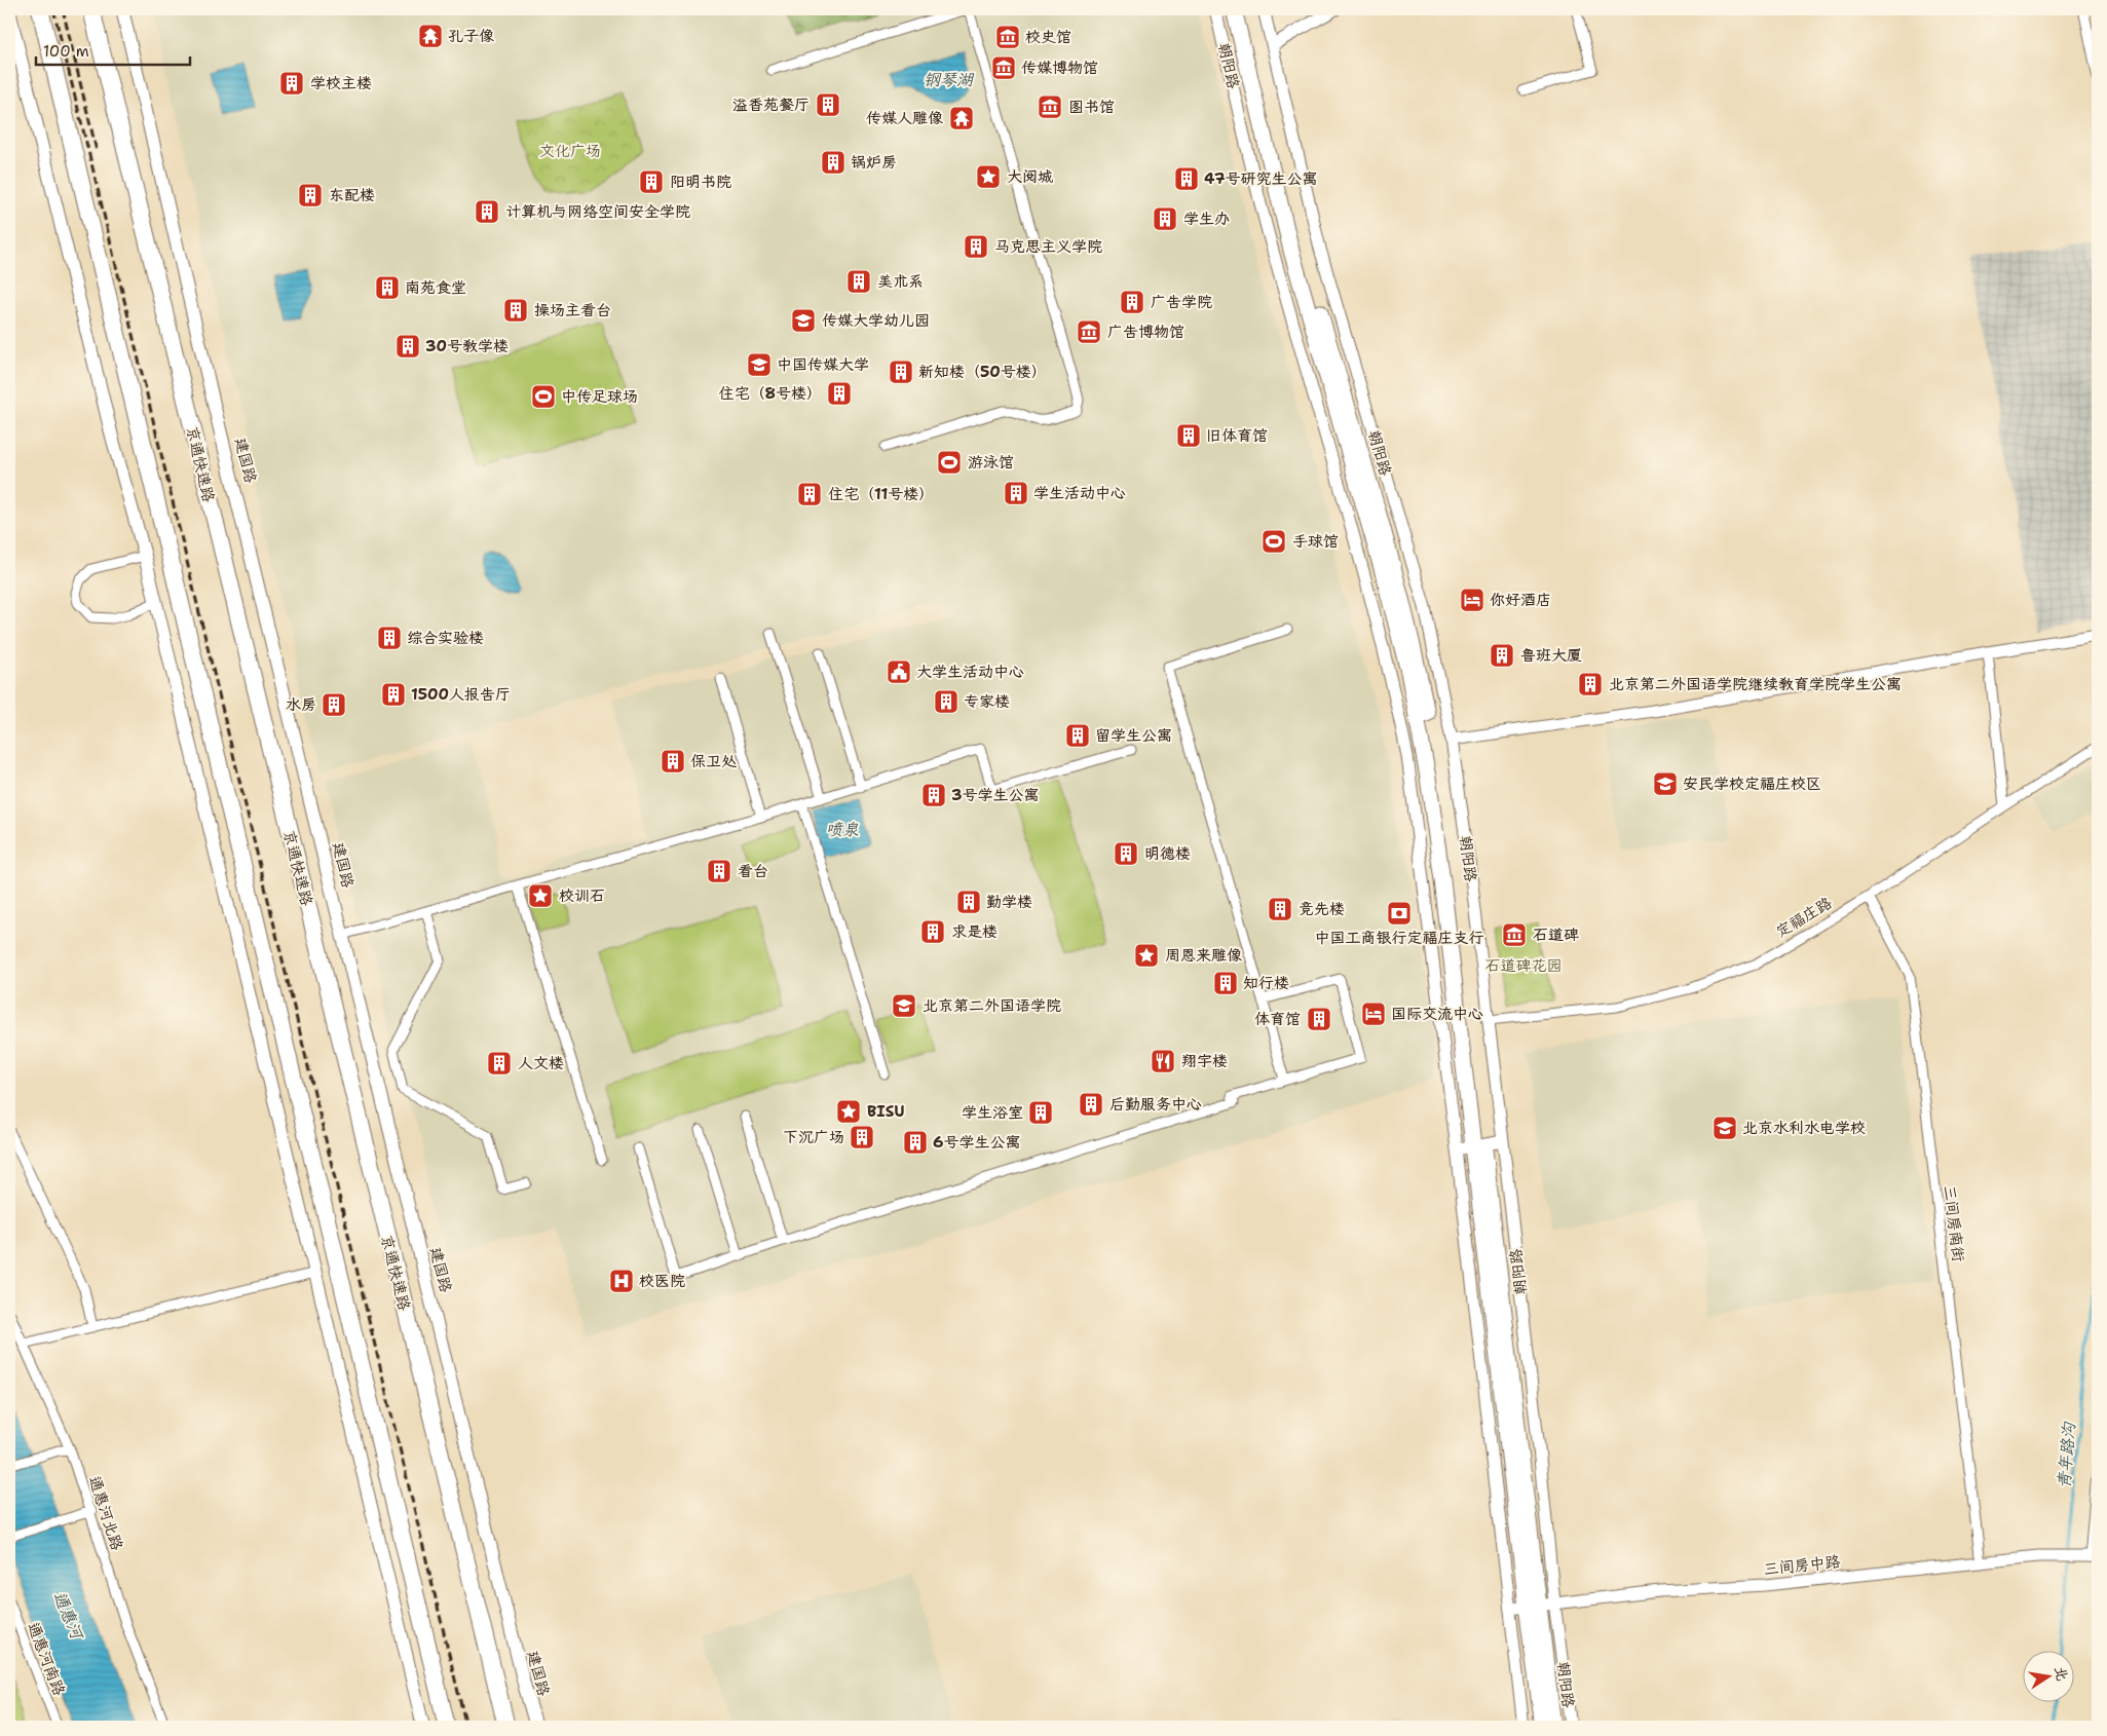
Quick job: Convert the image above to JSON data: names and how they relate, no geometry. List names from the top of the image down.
{
  "streets": {
    "highway": ["朝阳路", "京通快速路"],
    "main road": ["建国路"],
    "street": [
      "定福庄路",
      "三间房南街",
      "通惠河北路",
      "三间房中路",
      "通惠河南路"
    ]
  },
  "crossings": [
    ["朝阳路", "定福庄路"],
    ["朝阳路", "三间房中路"],
    ["定福庄路", "三间房南街"],
    ["三间房南街", "三间房中路"]
  ],
  "water": [
    "钢琴湖",
    "喷泉",
    "青年路沟",
    "通惠河"
  ],
  "parks": ["文化广场", "石道碑花园"],
  "places": {
    "temple": ["孔子像", "传媒人雕像"],
    "museum": [
      "校史馆",
      "传媒博物馆",
      "图书馆",
      "广告博物馆",
      "石道碑"
    ],
    "building": [
      "学校主楼",
      "溢香苑餐厅",
      "锅炉房",
      "47号研究生公寓",
      "阳明书院",
      "东配楼",
      "计算机与网络空间安全学院",
      "学生办",
      "马克思主义学院",
      "美术系",
      "南苑食堂",
      "广告学院",
      "操场主看台",
      "30号教学楼",
      "新知楼（50号楼）",
      "住宅（8号楼）",
      "旧体育馆",
      "学生活动中心",
      "住宅（11号楼）",
      "综合实验楼",
      "鲁班大厦",
      "北京第二外国语学院继续教育学院学生公寓",
      "1500人报告厅",
      "专家楼",
      "水房",
      "留学生公寓",
      "保卫处",
      "3号学生公寓",
      "明德楼",
      "看台",
      "勤学楼",
      "竞先楼",
      "求是楼",
      "知行楼",
      "体育馆",
      "人文楼",
      "后勤服务中心",
      "学生浴室",
      "下沉广场",
      "6号学生公寓"
    ],
    "place": [
      "大阅城",
      "校训石",
      "周恩来雕像",
      "BISU"
    ],
    "school or university": [
      "传媒大学幼儿园",
      "中国传媒大学",
      "安民学校定福庄校区",
      "北京第二外国语学院",
      "北京水利水电学校"
    ],
    "sports": ["中传足球场", "游泳馆", "手球馆"],
    "hotel": ["你好酒店", "国际交流中心"],
    "public building": ["大学生活动中心"],
    "bank": ["中国工商银行定福庄支行"],
    "restaurant": ["翔宇楼"],
    "hospital": ["校医院"]
  },
  "scale_bar": "100 m",
  "north": "right"
}
